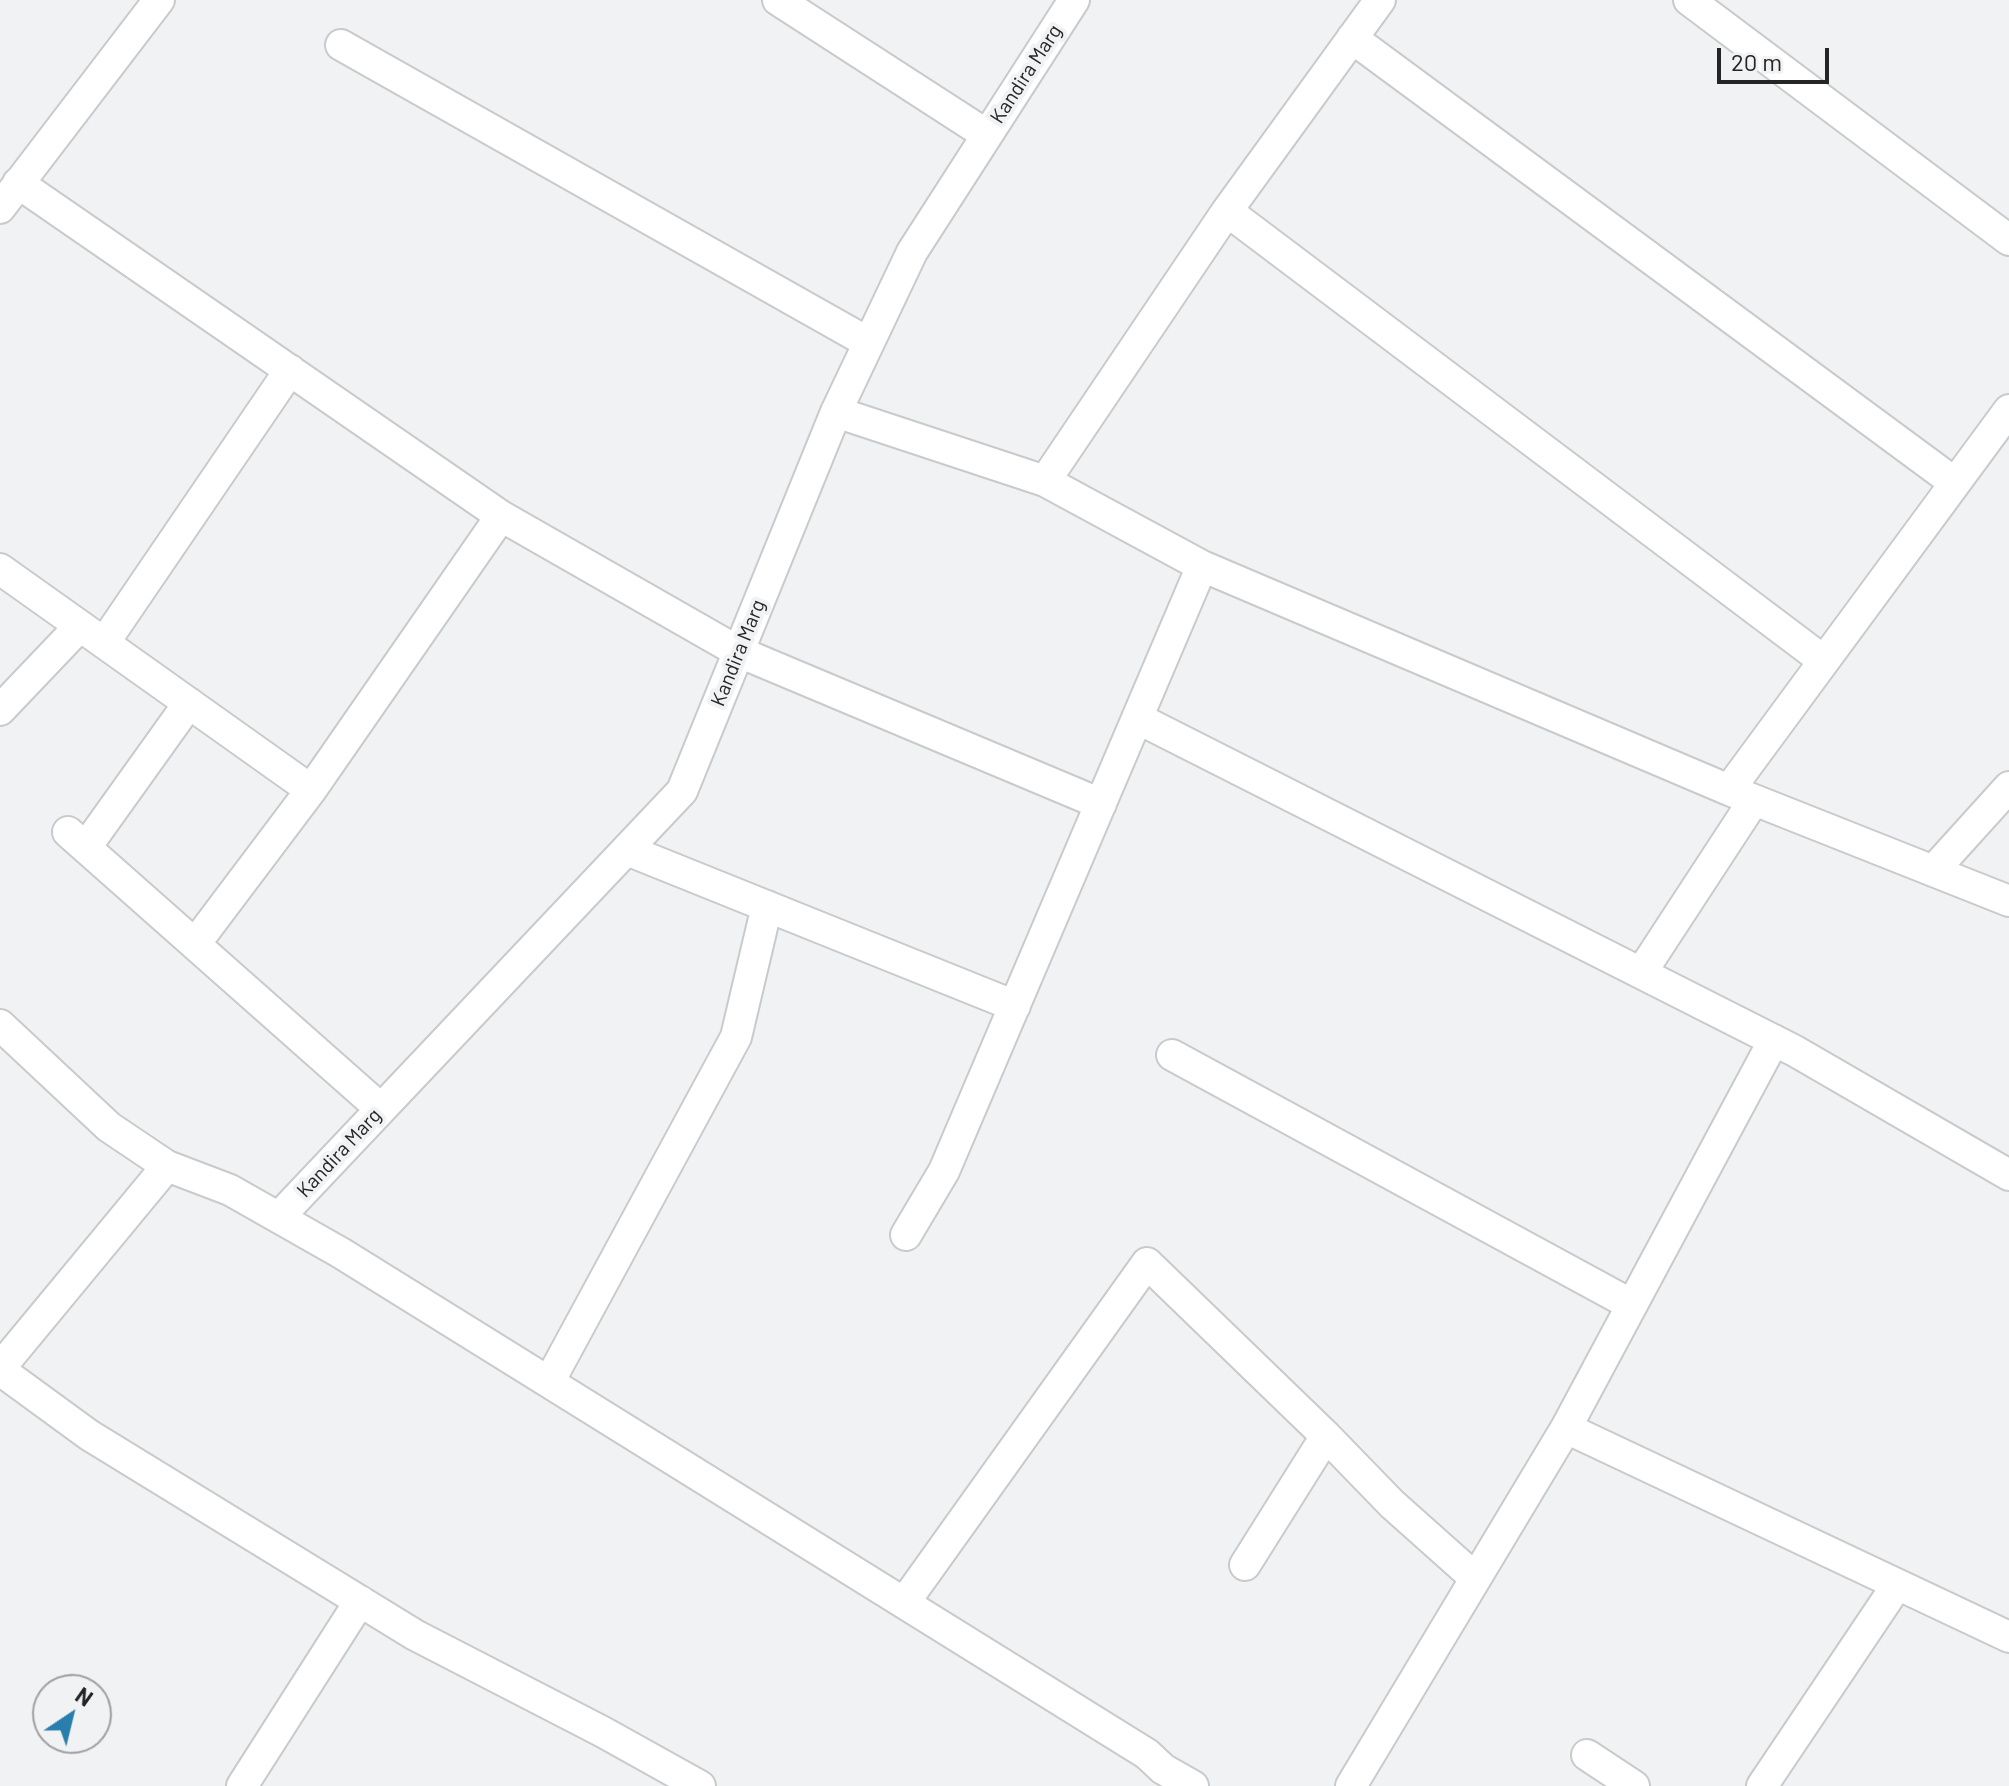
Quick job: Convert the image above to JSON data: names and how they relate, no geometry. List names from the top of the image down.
{
  "streets": {
    "street": ["Kandira Marg"]
  },
  "scale_bar": "20 m",
  "north": "top right"
}
